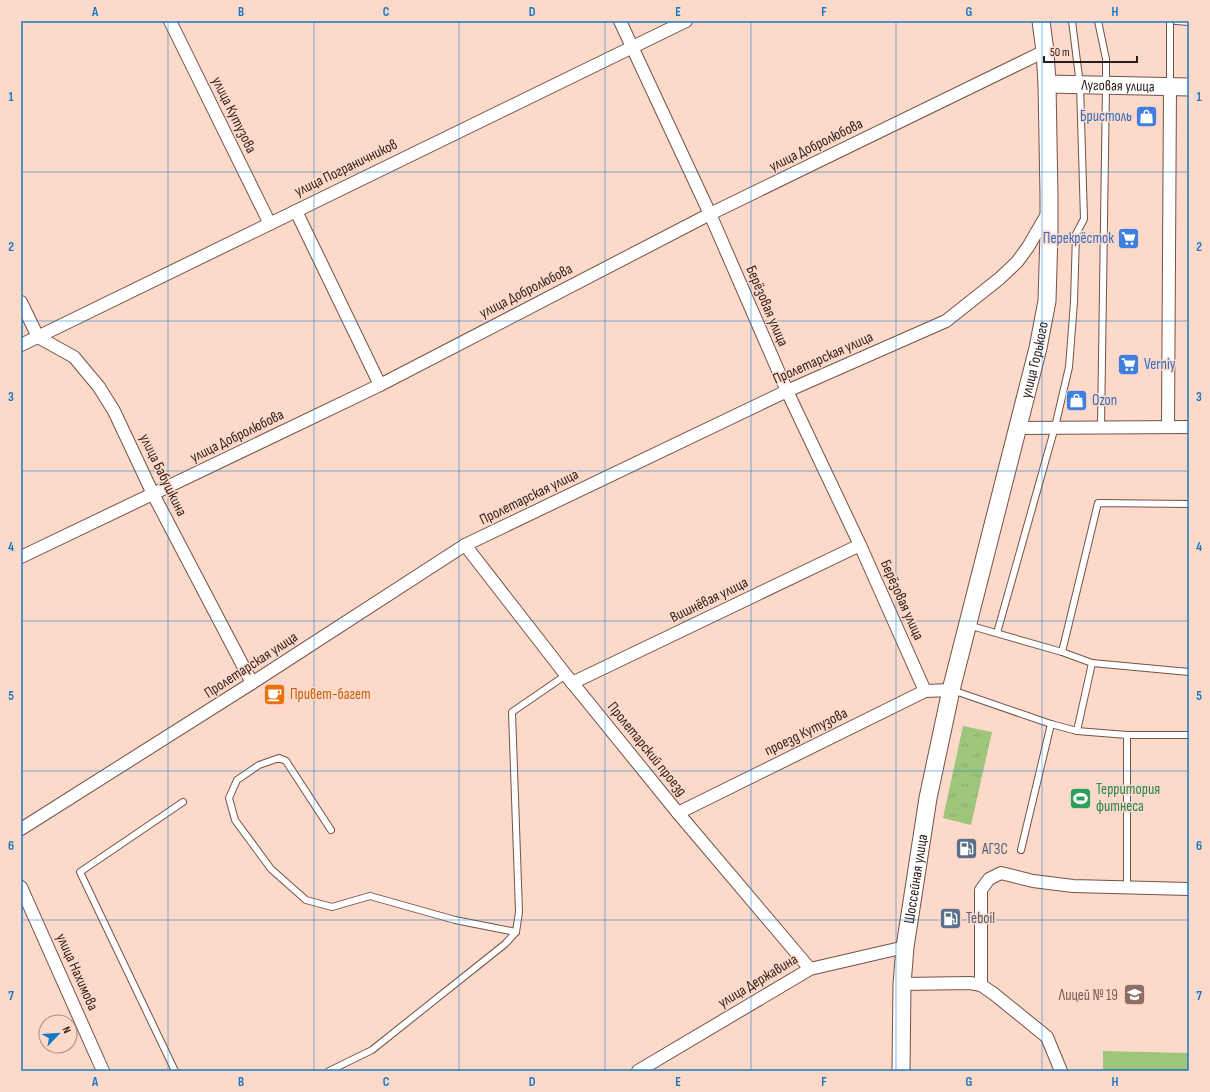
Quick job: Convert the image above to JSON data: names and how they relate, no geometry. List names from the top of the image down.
{
  "streets": {
    "main road": ["Луговая улица", "улица Горького", "Шоссейная улица"],
    "street": [
      "улица Кутузова",
      "улица Добролюбова",
      "улица Пограничников",
      "Берёзовая улица",
      "Пролетарская улица",
      "улица Бабушкина",
      "Вишнёвая улица",
      "проезд Кутузова",
      "Пролетарский проезд",
      "улица Нахимова",
      "улица Державина"
    ]
  },
  "crossings": [
    ["Луговая улица", "улица Горького"],
    ["улица Кутузова", "улица Пограничников"],
    ["улица Добролюбова", "Берёзовая улица"],
    ["улица Добролюбова", "улица Горького"],
    ["улица Добролюбова", "улица Бабушкина"],
    ["улица Пограничников", "Берёзовая улица"],
    ["улица Пограничников", "улица Бабушкина"],
    ["Берёзовая улица", "Пролетарская улица"],
    ["Берёзовая улица", "Вишнёвая улица"],
    ["Берёзовая улица", "проезд Кутузова"],
    ["Пролетарская улица", "улица Горького"],
    ["Пролетарская улица", "улица Бабушкина"],
    ["Пролетарская улица", "Пролетарский проезд"],
    ["улица Горького", "проезд Кутузова"],
    ["улица Горького", "Шоссейная улица"],
    ["Вишнёвая улица", "Пролетарский проезд"],
    ["проезд Кутузова", "Пролетарский проезд"],
    ["проезд Кутузова", "Шоссейная улица"],
    ["Пролетарский проезд", "улица Державина"],
    ["Шоссейная улица", "улица Державина"]
  ],
  "places": {
    "shop": ["Бристоль", "Ozon"],
    "supermarket": ["Перекрёсток", "Verniy"],
    "cafe": ["Привет-багет"],
    "sports": ["Территория фитнеса"],
    "fuel station": ["АГЗС", "Teboil"],
    "school or university": ["Лицей № 19"]
  },
  "scale_bar": "50 m",
  "north": "top right",
  "grid": {
    "columns": [
      "A",
      "B",
      "C",
      "D",
      "E",
      "F",
      "G",
      "H"
    ],
    "rows": [
      "1",
      "2",
      "3",
      "4",
      "5",
      "6",
      "7"
    ]
  }
}
